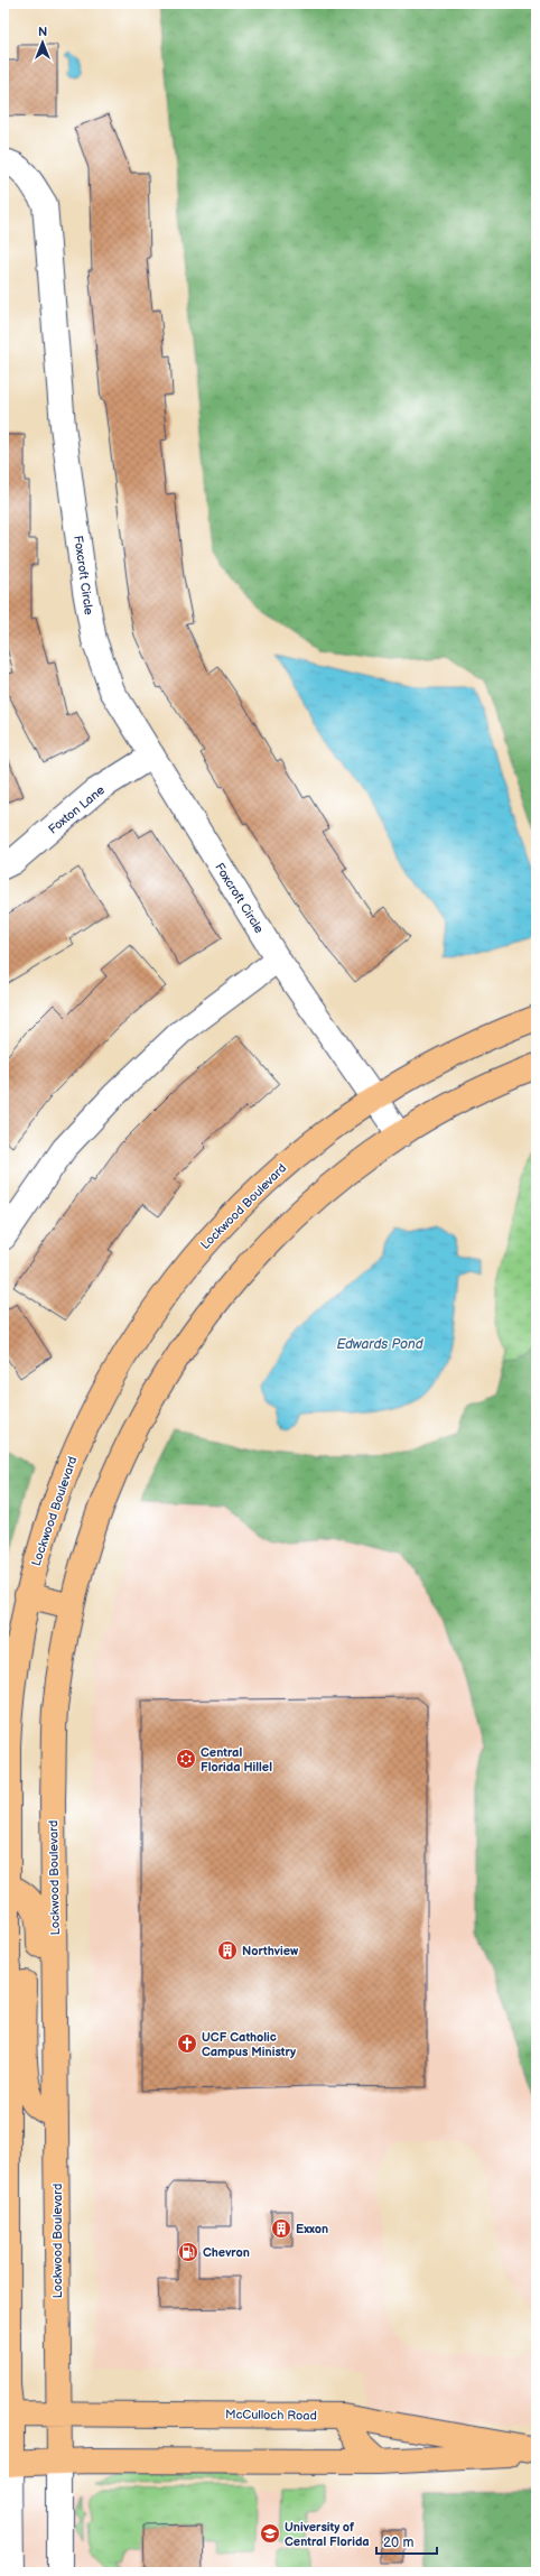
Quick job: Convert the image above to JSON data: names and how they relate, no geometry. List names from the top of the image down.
{
  "streets": {
    "main road": ["Lockwood Boulevard", "McCulloch Road"],
    "street": ["Foxcroft Circle", "Foxton Lane"]
  },
  "crossings": [
    ["Foxcroft Circle", "Foxton Lane"],
    ["Foxcroft Circle", "Lockwood Boulevard"],
    ["Lockwood Boulevard", "McCulloch Road"]
  ],
  "water": ["Edwards Pond"],
  "places": {
    "synagogue": ["Central Florida Hillel"],
    "building": ["Northview", "Exxon"],
    "church": ["UCF Catholic Campus Ministry"],
    "fuel station": ["Chevron"],
    "school or university": ["University of Central Florida"]
  },
  "scale_bar": "20 m",
  "north": "top"
}
